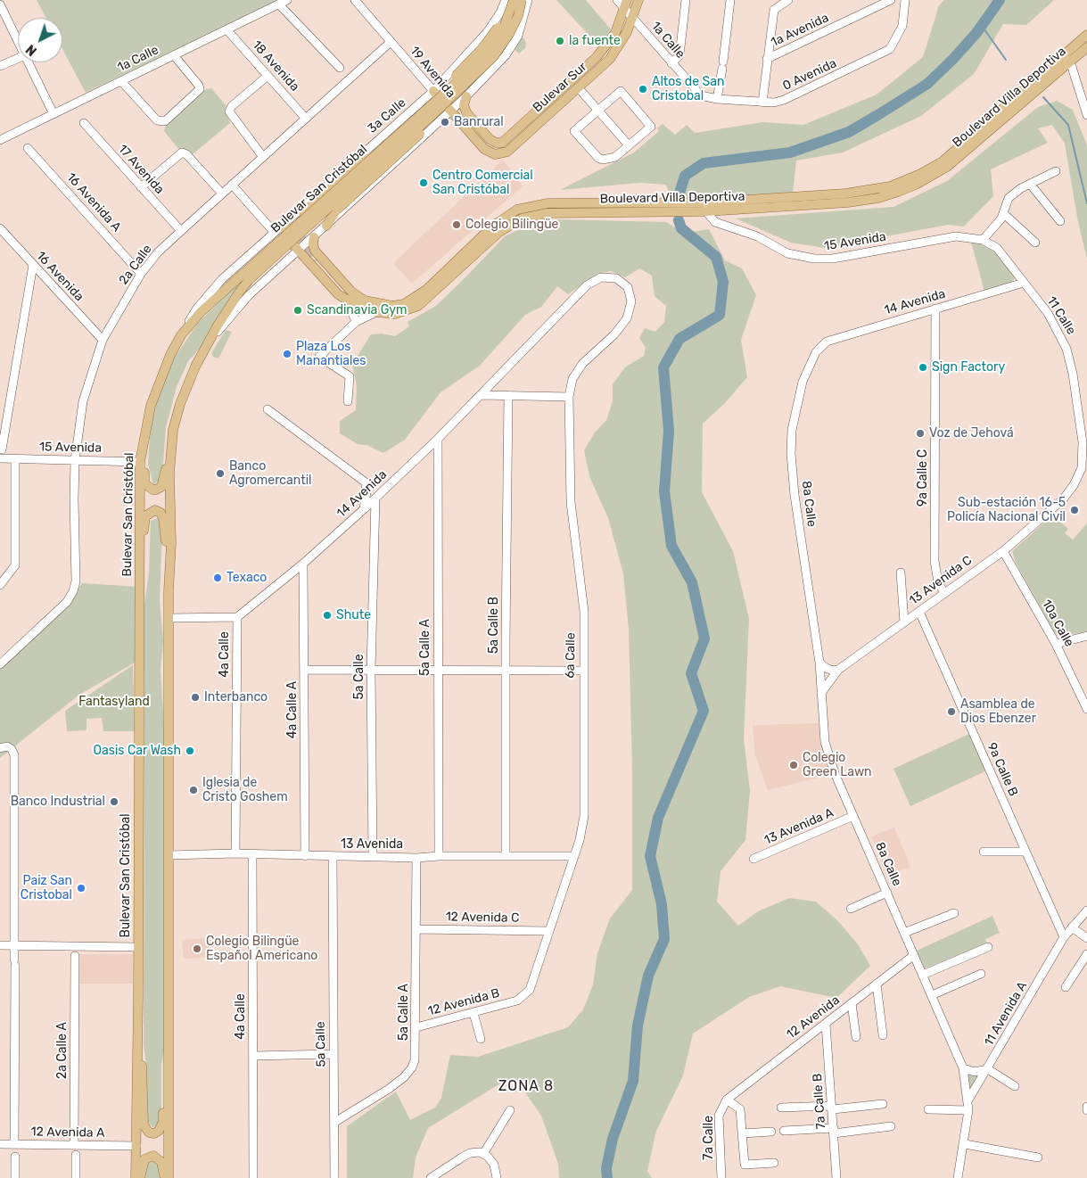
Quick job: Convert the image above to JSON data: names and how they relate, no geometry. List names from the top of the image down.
{
  "streets": {
    "main road": [
      "19 Avenida",
      "Bulevar Sur",
      "Boulevard Villa Deportiva",
      "Bulevar San Cristóbal"
    ],
    "street": [
      "1a Avenida",
      "1a Calle",
      "18 Avenida",
      "0 Avenida",
      "3a Calle",
      "17 Avenida",
      "16 Avenida A",
      "15 Avenida",
      "2a Calle",
      "16 Avenida",
      "14 Avenida",
      "11 Calle",
      "9a Calle C",
      "8a Calle",
      "13 Avenida C",
      "10a Calle",
      "5a Calle B",
      "5a Calle A",
      "4a Calle",
      "6a Calle",
      "5a Calle",
      "4a Calle A",
      "9a Calle B",
      "13 Avenida A",
      "13 Avenida",
      "12 Avenida C",
      "12 Avenida B",
      "11 Avenida A",
      "12 Avenida",
      "2a Calle A",
      "7a Calle B",
      "12 Avenida A",
      "7a Calle"
    ]
  },
  "crossings": [
    ["1a Calle", "18 Avenida"],
    ["1a Calle", "0 Avenida"],
    ["1a Calle", "Bulevar Sur"],
    ["18 Avenida", "2a Calle"],
    ["19 Avenida", "Bulevar Sur"],
    ["19 Avenida", "3a Calle"],
    ["19 Avenida", "2a Calle"],
    ["Boulevard Villa Deportiva", "3a Calle"],
    ["Boulevard Villa Deportiva", "15 Avenida"],
    ["3a Calle", "Bulevar San Cristóbal"],
    ["17 Avenida", "2a Calle"],
    ["Bulevar San Cristóbal", "15 Avenida"],
    ["Bulevar San Cristóbal", "13 Avenida"],
    ["Bulevar San Cristóbal", "12 Avenida A"],
    ["16 Avenida A", "2a Calle"],
    ["15 Avenida", "2a Calle"],
    ["15 Avenida", "11 Calle"],
    ["2a Calle", "16 Avenida"],
    ["14 Avenida", "11 Calle"],
    ["14 Avenida", "9a Calle C"],
    ["14 Avenida", "8a Calle"],
    ["14 Avenida", "5a Calle A"],
    ["14 Avenida", "4a Calle"],
    ["14 Avenida", "6a Calle"],
    ["14 Avenida", "5a Calle"],
    ["14 Avenida", "4a Calle A"],
    ["11 Calle", "13 Avenida C"],
    ["9a Calle C", "13 Avenida C"],
    ["8a Calle", "13 Avenida C"],
    ["8a Calle", "13 Avenida A"],
    ["8a Calle", "11 Avenida A"],
    ["8a Calle", "12 Avenida"],
    ["13 Avenida C", "10a Calle"],
    ["13 Avenida C", "9a Calle B"],
    ["5a Calle B", "13 Avenida"],
    ["5a Calle A", "5a Calle"],
    ["5a Calle A", "13 Avenida"],
    ["5a Calle A", "12 Avenida C"],
    ["5a Calle A", "12 Avenida B"],
    ["4a Calle", "13 Avenida"],
    ["6a Calle", "13 Avenida"],
    ["6a Calle", "12 Avenida C"],
    ["6a Calle", "12 Avenida B"],
    ["5a Calle", "13 Avenida"],
    ["4a Calle A", "13 Avenida"],
    ["9a Calle B", "11 Avenida A"],
    ["12 Avenida", "7a Calle B"],
    ["12 Avenida", "7a Calle"],
    ["2a Calle A", "12 Avenida A"]
  ],
  "districts": ["ZONA 8"],
  "parks": ["Fantasyland"],
  "places": [
    "la fuente",
    "Altos de San Cristobal",
    "Banrural",
    "Centro Comercial San Cristóbal",
    "Colegio Bilingüe",
    "Scandinavia Gym",
    "Plaza Los Manantiales",
    "Sign Factory",
    "Voz de Jehová",
    "Banco Agromercantil",
    "Sub-estación 16-5 Policía Nacional Civil",
    "Texaco",
    "Shute",
    "Interbanco",
    "Asamblea de Dios Ebenzer",
    "Oasis Car Wash",
    "Colegio Green Lawn",
    "Iglesia de Cristo Goshem",
    "Banco Industrial",
    "Paiz San Cristobal",
    "Colegio Bilingüe Español Americano"
  ],
  "north": "bottom left"
}
